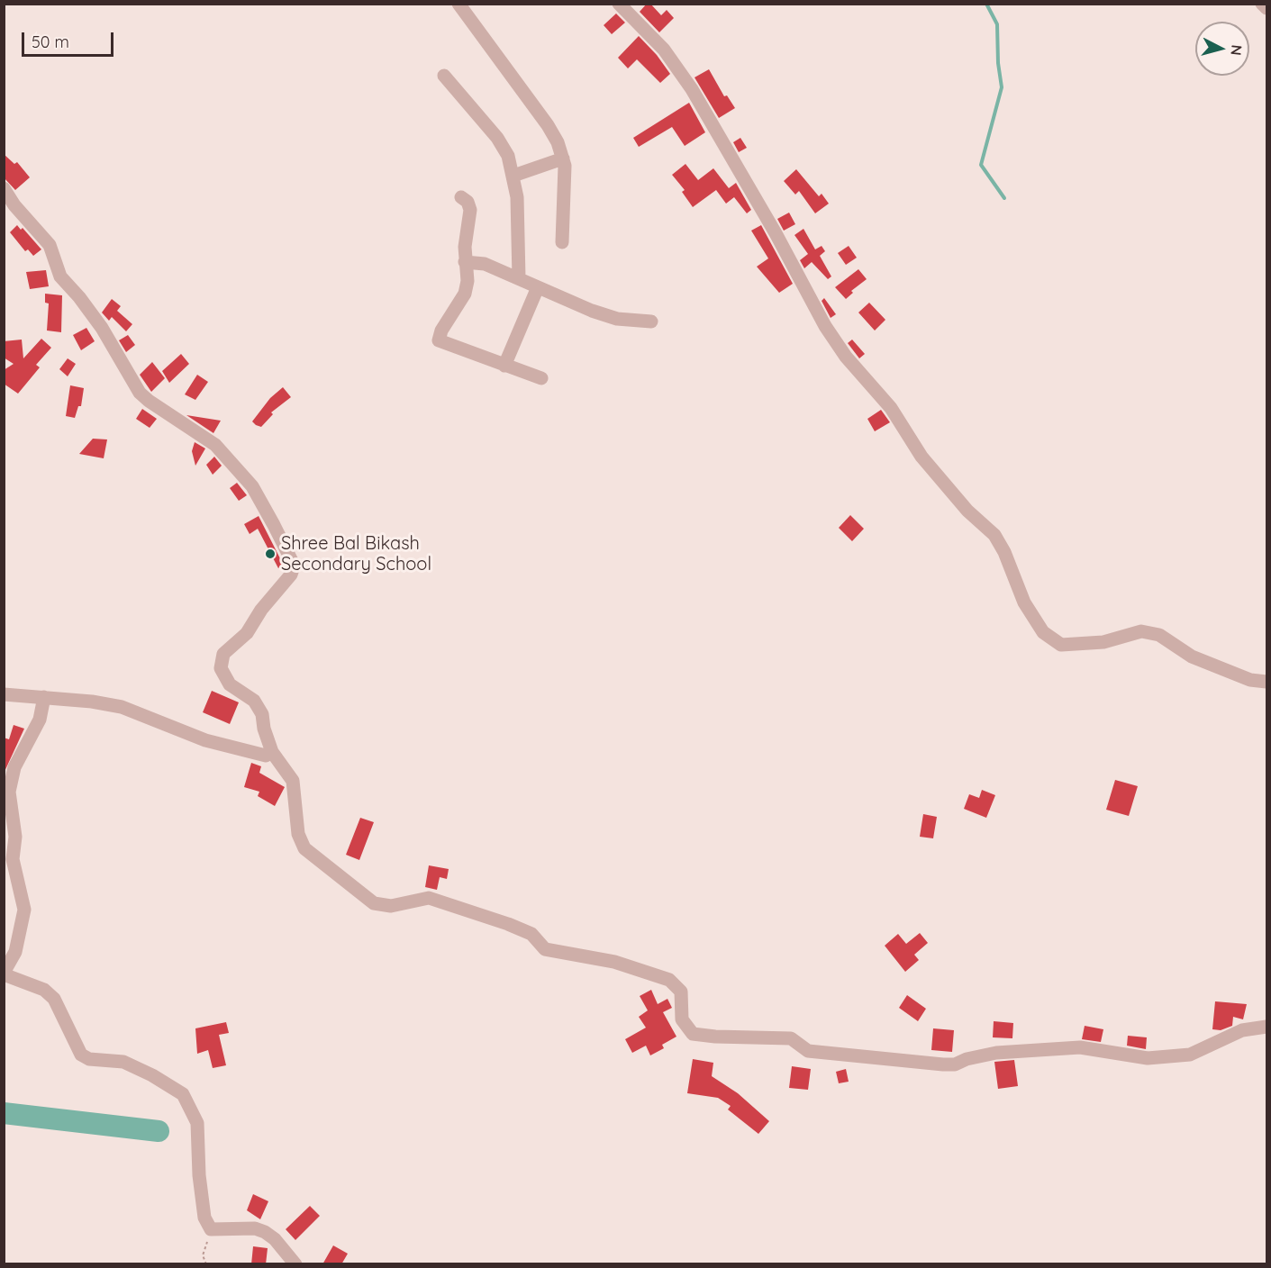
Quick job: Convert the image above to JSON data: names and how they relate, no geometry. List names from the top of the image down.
{
  "places": ["Shree Bal Bikash Secondary School"],
  "scale_bar": "50 m",
  "north": "right"
}
